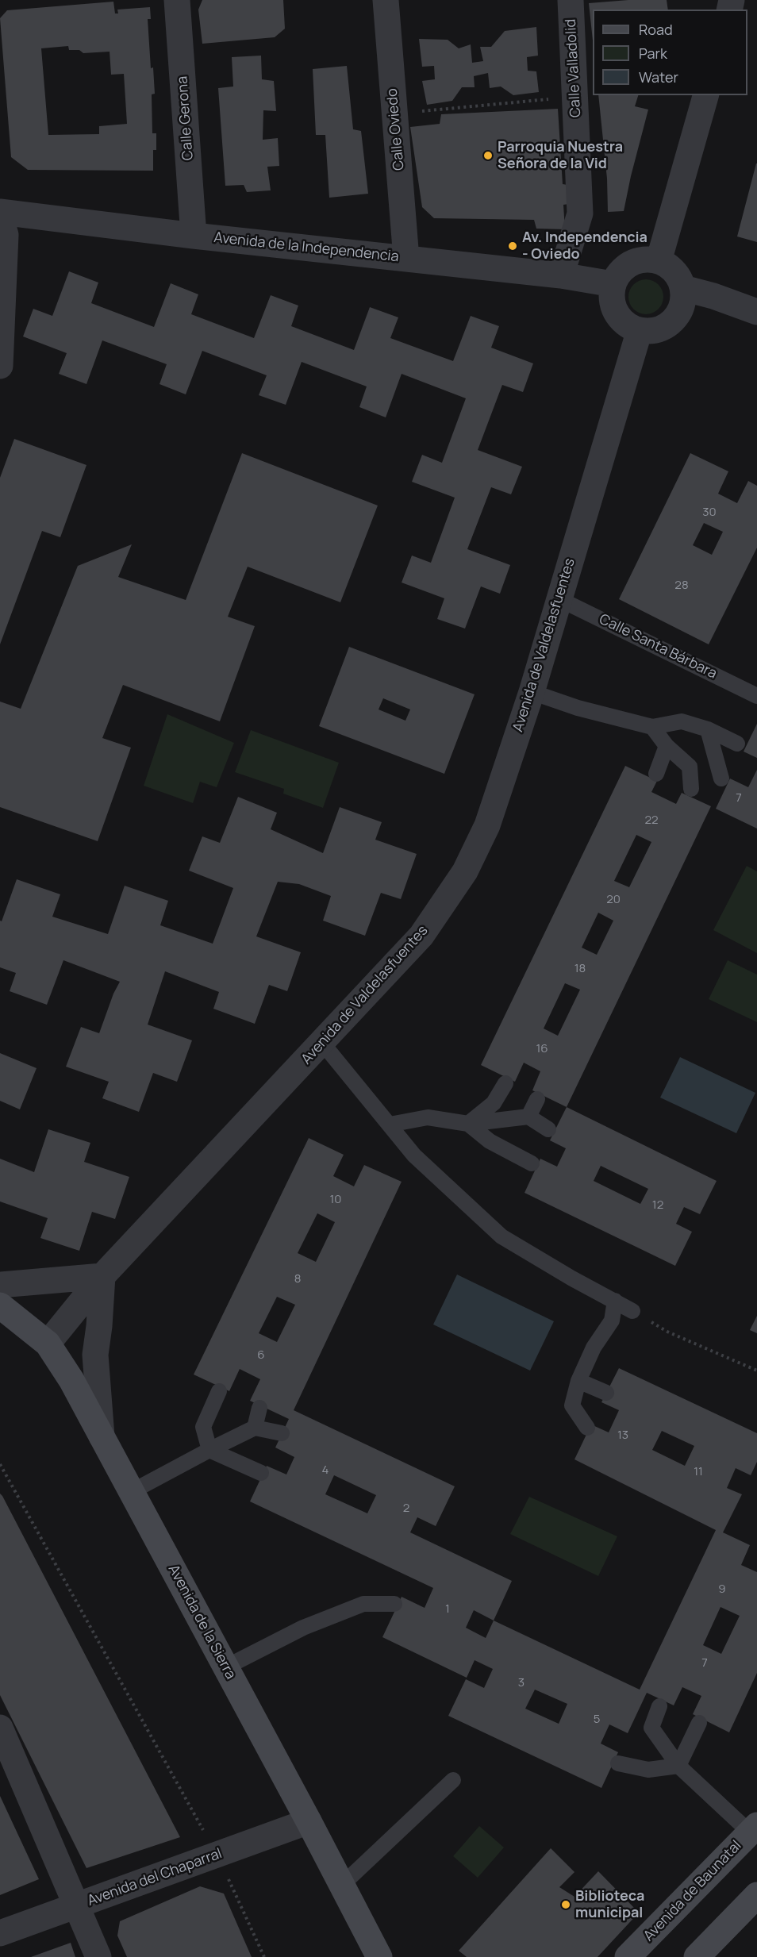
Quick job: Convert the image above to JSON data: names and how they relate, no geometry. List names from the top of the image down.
{
  "streets": {
    "street": [
      "Calle Valladolid",
      "Calle Gerona",
      "Calle Oviedo",
      "Avenida de la Independencia",
      "Avenida de Valdelasfuentes",
      "Avenida de la Sierra",
      "Avenida del Chaparral",
      "Avenida de Baunatal"
    ],
    "lane": ["Calle Santa Bárbara"]
  },
  "crossings": [
    ["Calle Valladolid", "Avenida de la Independencia"],
    ["Calle Gerona", "Avenida de la Independencia"],
    ["Calle Oviedo", "Avenida de la Independencia"],
    ["Avenida de la Independencia", "Avenida de Valdelasfuentes"],
    ["Avenida de Valdelasfuentes", "Calle Santa Bárbara"],
    ["Avenida de Valdelasfuentes", "Avenida de la Sierra"],
    ["Avenida de la Sierra", "Avenida del Chaparral"]
  ],
  "places": ["Parroquia Nuestra Señora de la Vid", "Av. Independencia - Oviedo", "Biblioteca municipal"],
  "house_numbers": [
    "30",
    "28",
    "7",
    "22",
    "20",
    "18",
    "16",
    "10",
    "12",
    "8",
    "6",
    "13",
    "4",
    "11",
    "2",
    "9",
    "1",
    "7",
    "3",
    "5"
  ],
  "legend": ["Road", "Park", "Water"]
}
